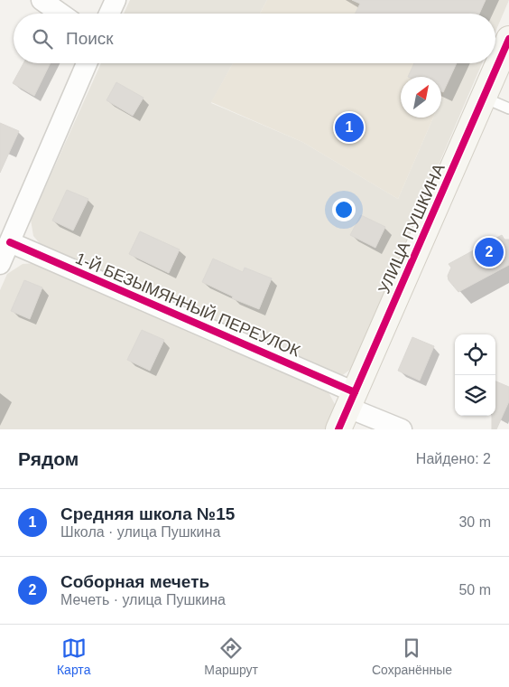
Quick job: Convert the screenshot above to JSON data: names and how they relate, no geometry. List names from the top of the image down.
{
  "streets": {
    "street": ["УЛИЦА ПУШКИНА", "1-Й БЕЗЫМЯННЫЙ ПЕРЕУЛОК"]
  },
  "crossings": [
    ["УЛИЦА ПУШКИНА", "1-Й БЕЗЫМЯННЫЙ ПЕРЕУЛОК"]
  ],
  "north": "top right",
  "page": {
    "search": "Поиск",
    "pins": ["1", "2"],
    "heading": ["Рядом", "Найдено: 2"],
    "list": [
      {
        "mark": "1",
        "name": "Средняя школа №15",
        "note": "Школа · улица Пушкина",
        "value": "30 m"
      },
      {
        "mark": "2",
        "name": "Соборная мечеть",
        "note": "Мечеть · улица Пушкина",
        "value": "50 m"
      }
    ],
    "nav": ["Карта", "Маршрут", "Сохранённые"]
  }
}
